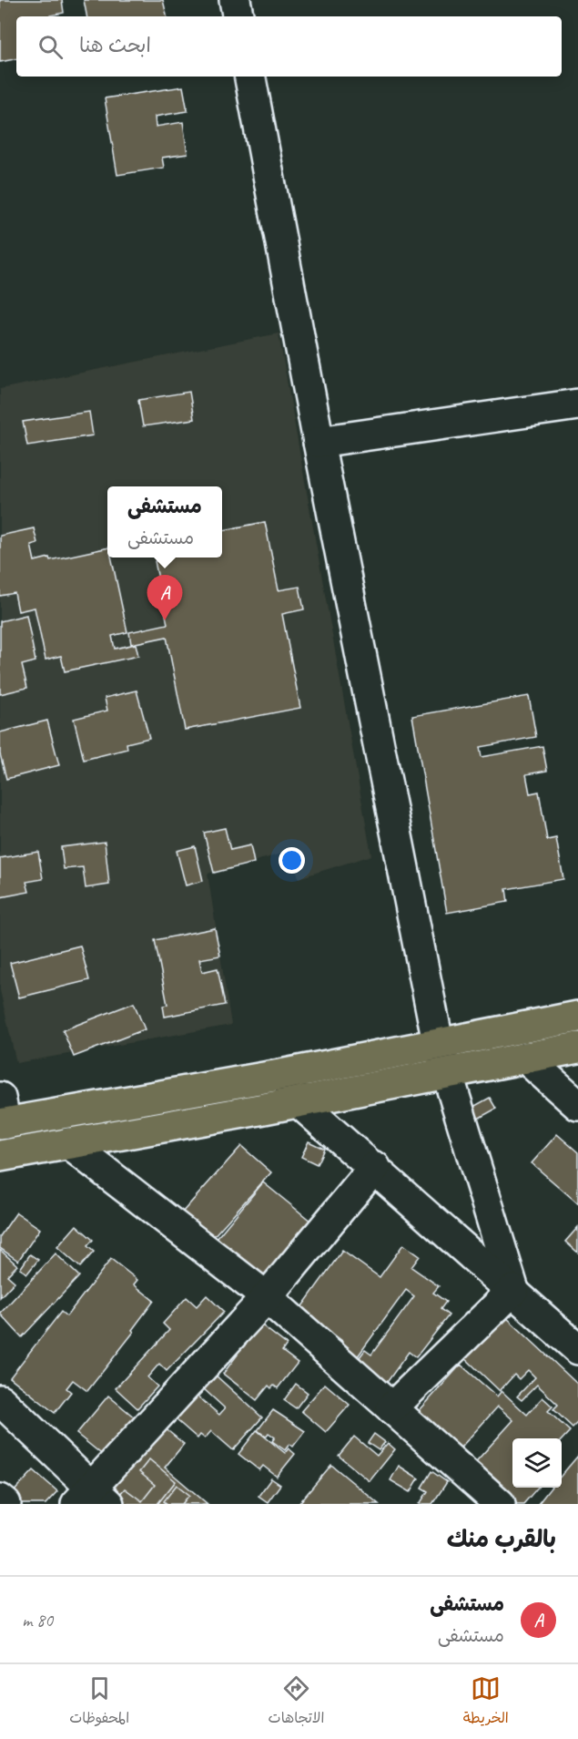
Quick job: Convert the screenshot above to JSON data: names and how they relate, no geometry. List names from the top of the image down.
{
  "page": {
    "search": "ابحث هنا",
    "popup": ["مستشفى", "مستشفى"],
    "pins": "A",
    "heading": "بالقرب منك",
    "list": [
      {
        "mark": "A",
        "name": "مستشفى",
        "note": "مستشفى",
        "value": "80 m"
      }
    ],
    "nav": ["الخريطة", "الاتجاهات", "المحفوظات"]
  }
}
